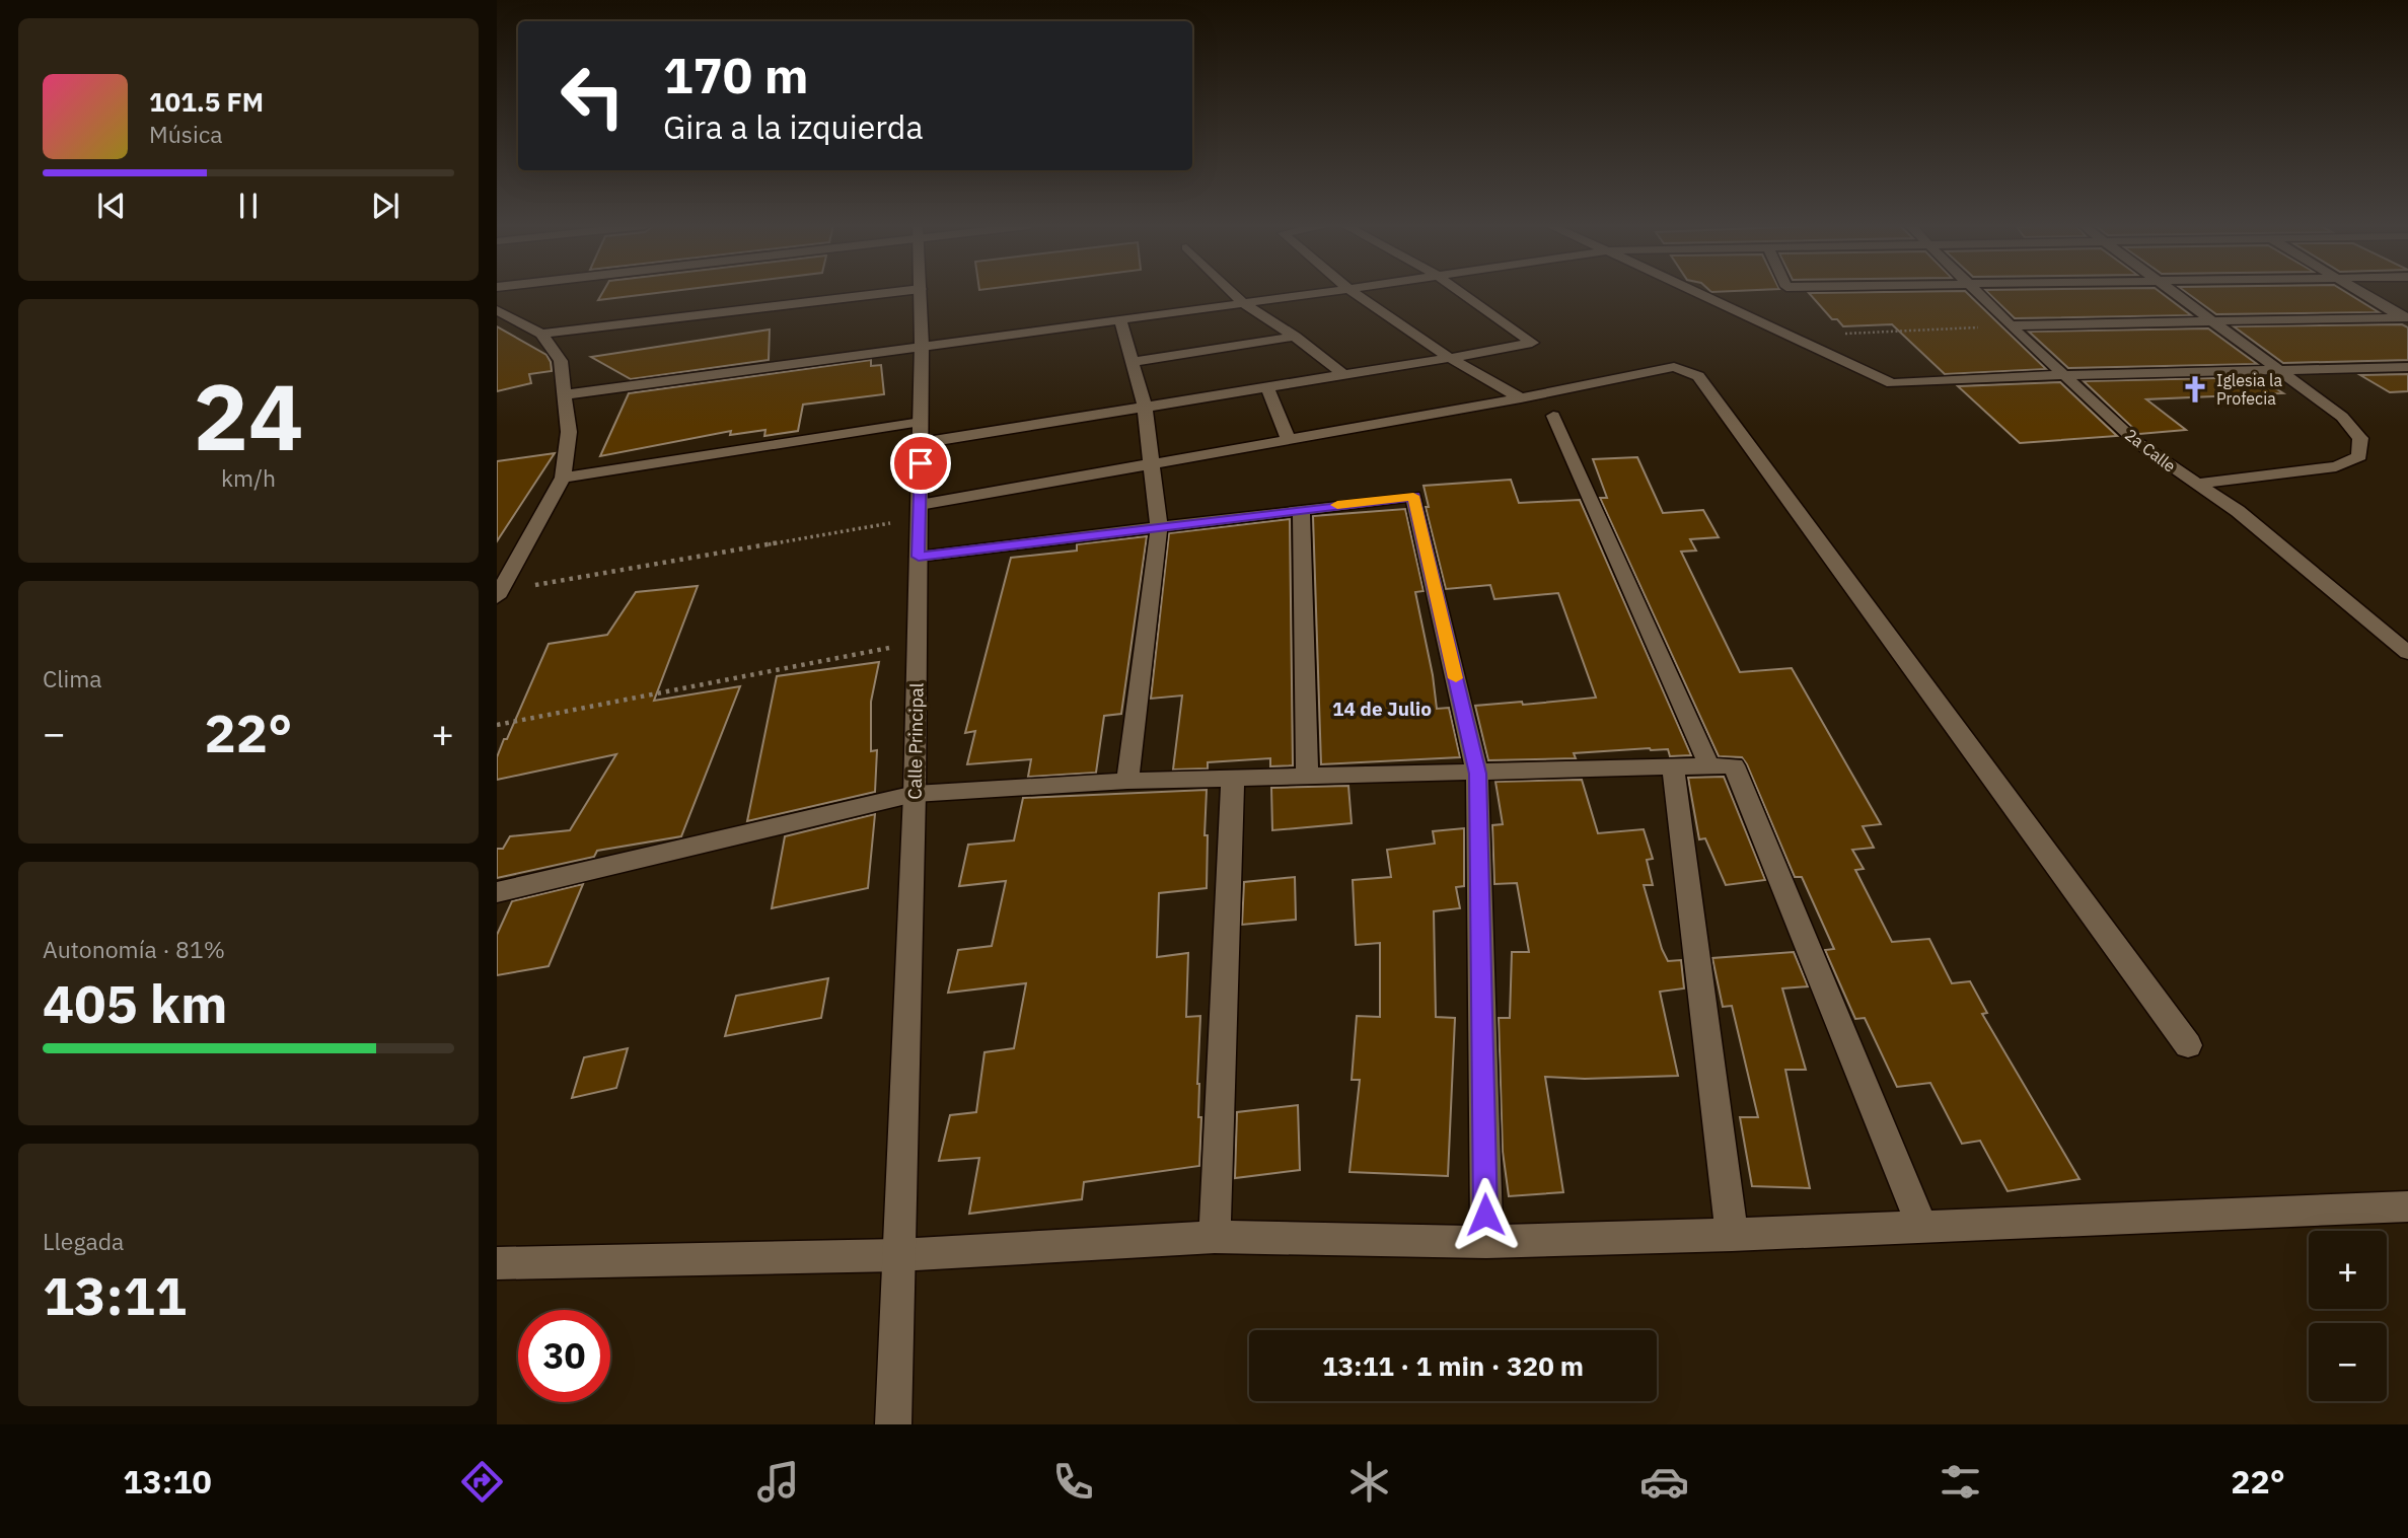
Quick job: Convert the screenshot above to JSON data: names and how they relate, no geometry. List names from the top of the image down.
{
  "streets": {
    "street": ["2a Calle", "Calle Principal"]
  },
  "districts": ["14 de Julio"],
  "places": {
    "church": ["Iglesia la Profecia"]
  },
  "page": {
    "turn": ["170 m", "Gira a la izquierda"],
    "song": ["101.5 FM", "Música"],
    "tile": [
      ["24", "km/h"],
      "Clima",
      ["Autonomía · 81%", "405 km"],
      ["Llegada", "13:11"]
    ],
    "heat": ["−", "22°", "+"],
    "map_buttons": ["+", "−"],
    "limit": "30",
    "trip": "13:11 · 1 min · 320 m",
    "tabs": ["13:10", "22°"]
  }
}
